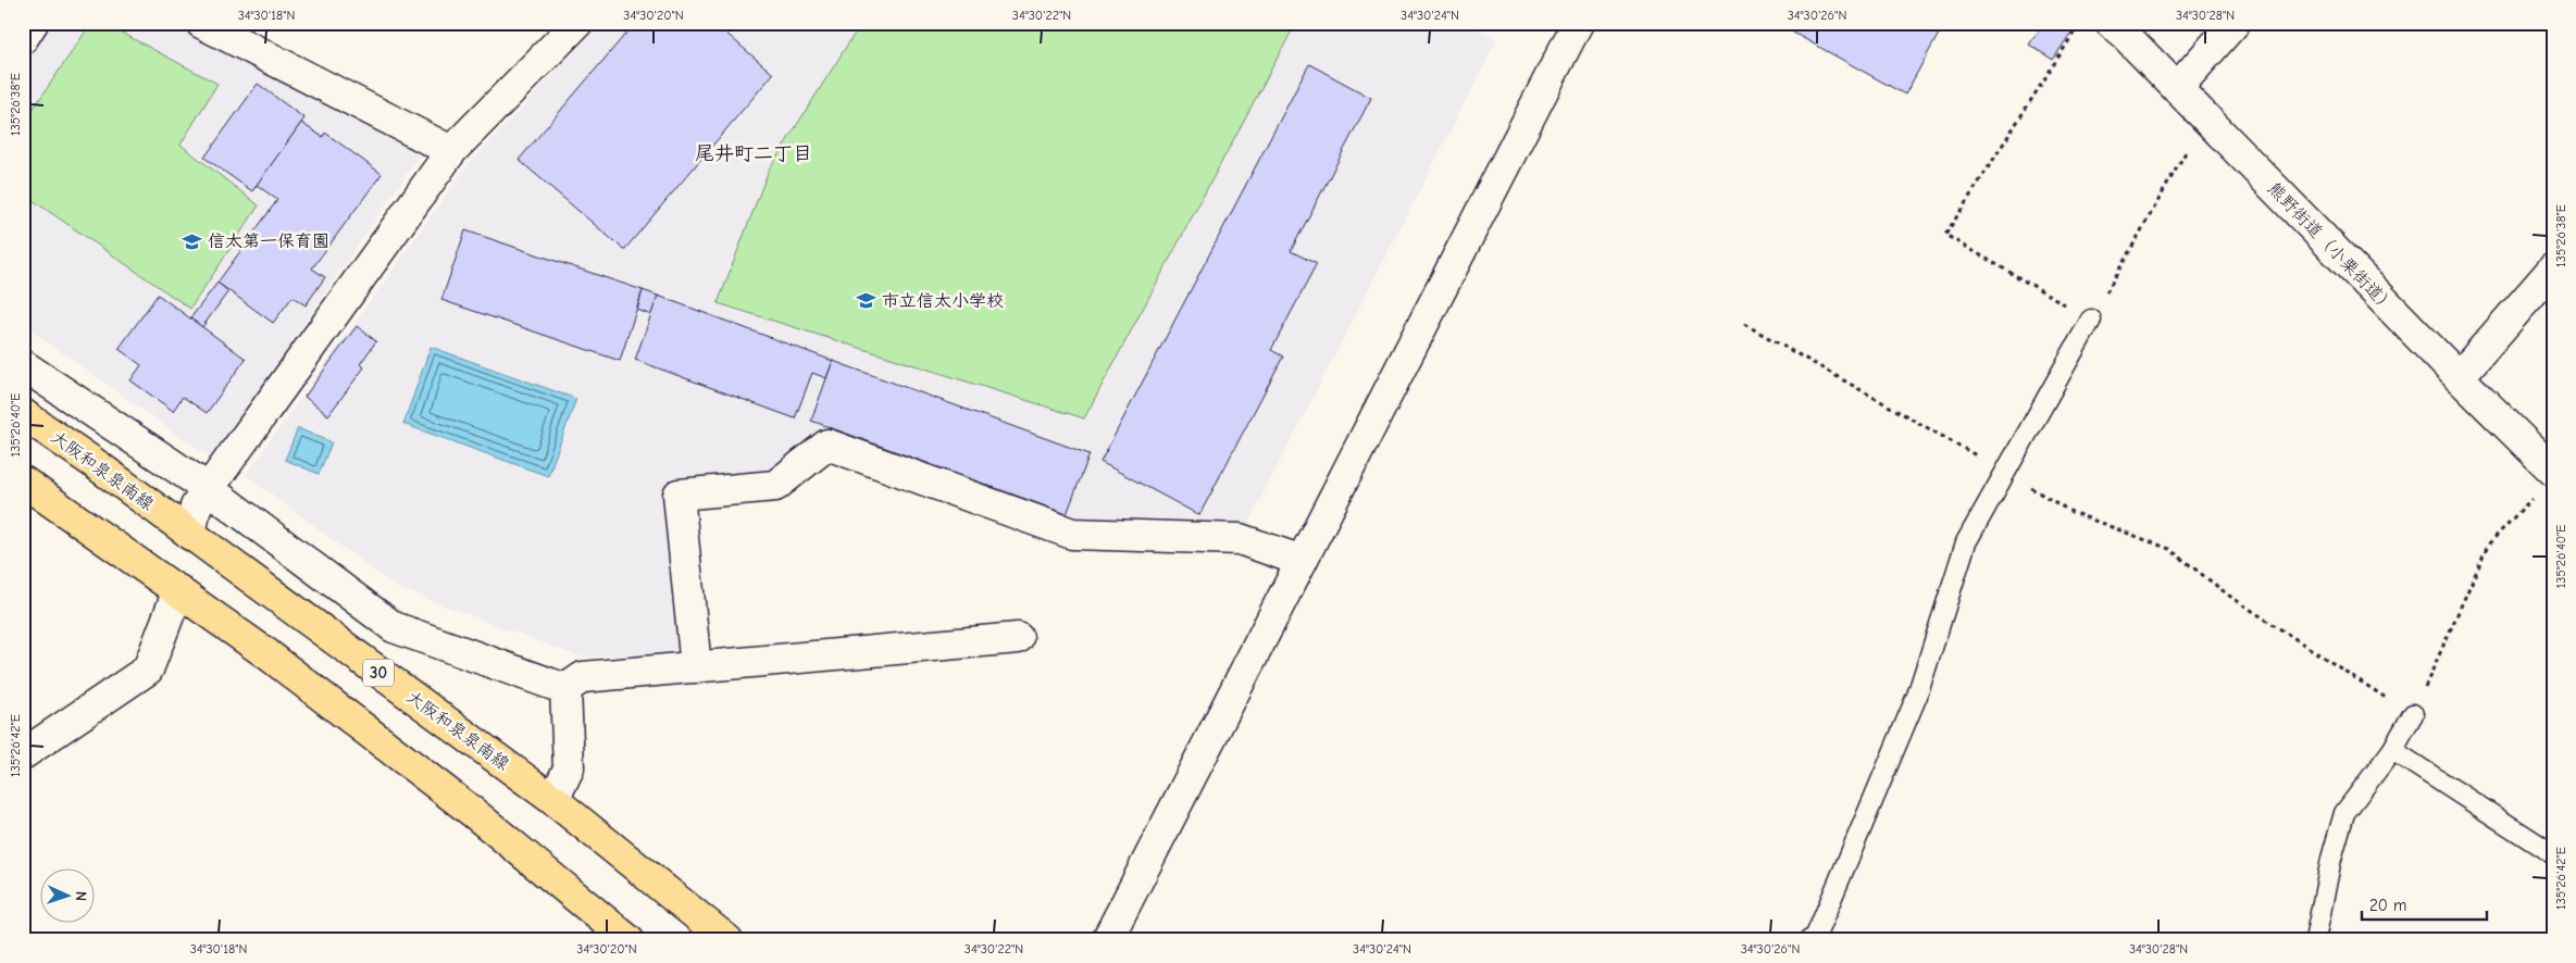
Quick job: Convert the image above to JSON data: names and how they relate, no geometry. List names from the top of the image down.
{
  "streets": {
    "main road": ["大阪和泉泉南線", "30"],
    "street": ["熊野街道（小栗街道）"]
  },
  "districts": ["尾井町二丁目"],
  "places": {
    "school or university": ["信太第一保育園", "市立信太小学校"]
  },
  "scale_bar": "20 m",
  "north": "right",
  "coordinates": [
    "34°30'18\"N",
    "34°30'20\"N",
    "34°30'22\"N",
    "34°30'24\"N",
    "34°30'26\"N",
    "34°30'28\"N",
    "135°26'38\"E",
    "135°26'40\"E",
    "135°26'42\"E"
  ]
}
